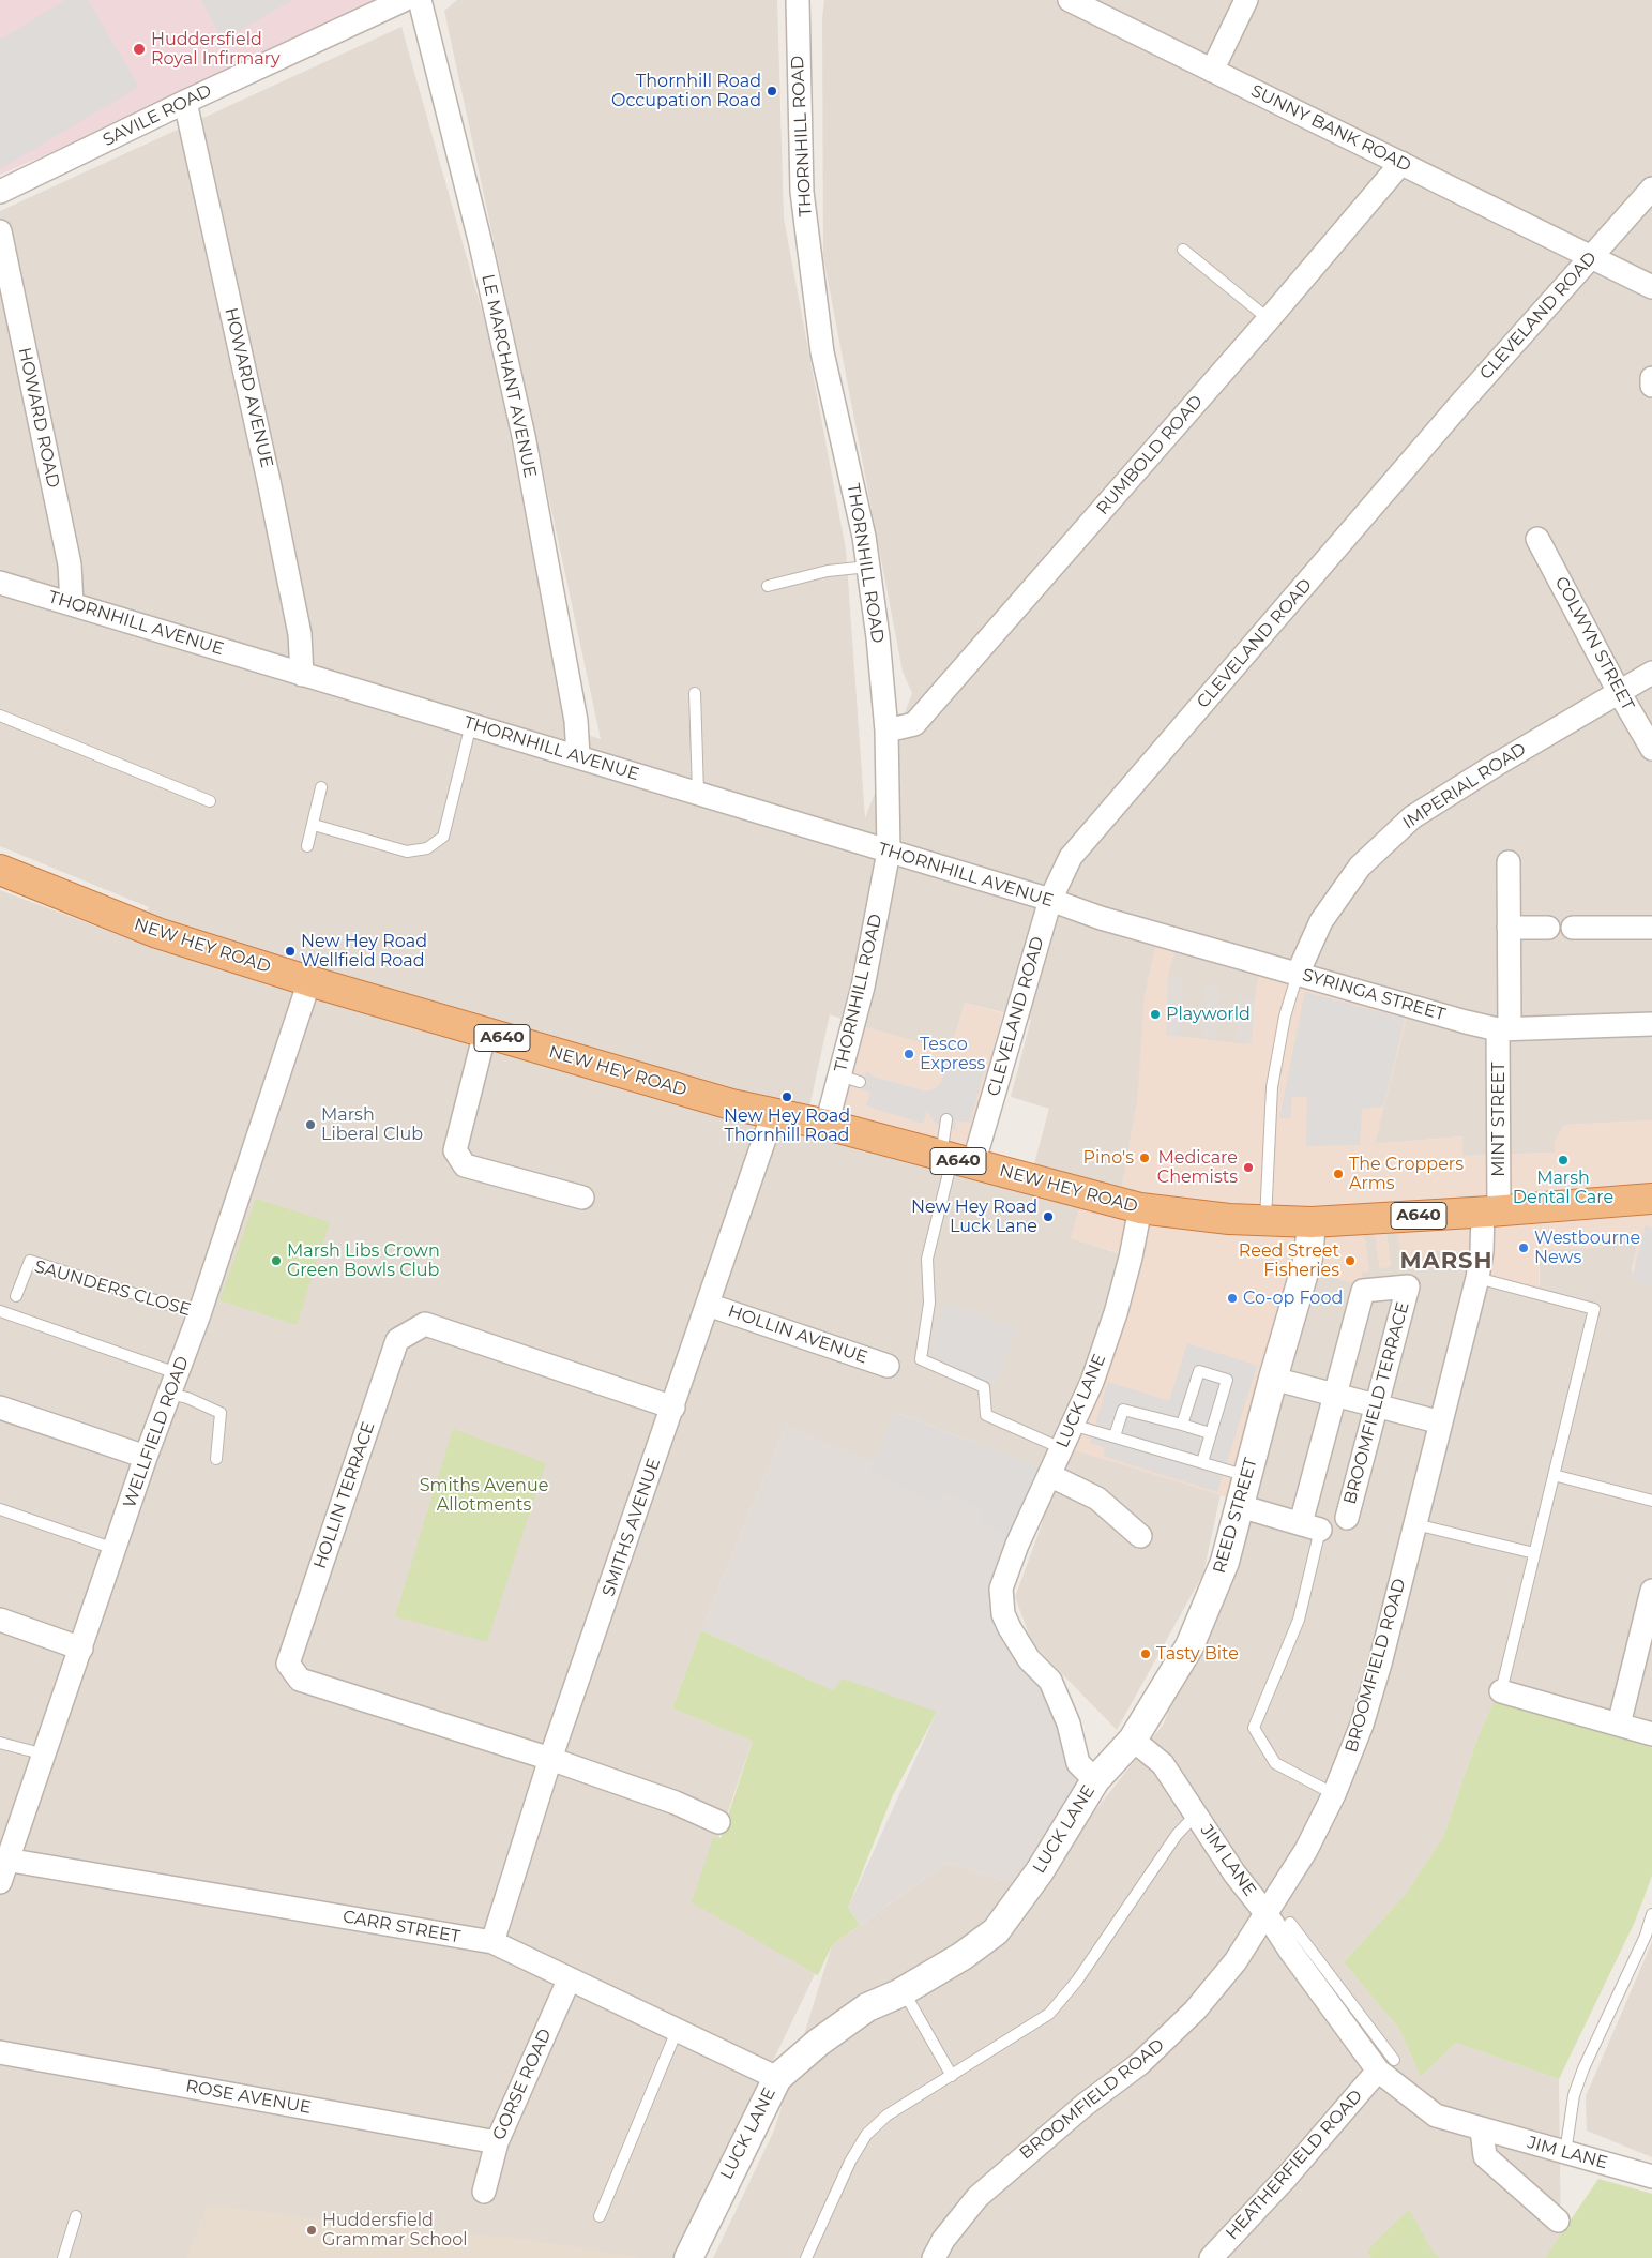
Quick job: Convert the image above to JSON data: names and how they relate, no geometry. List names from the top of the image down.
{
  "streets": {
    "highway": ["NEW HEY ROAD", "A640"],
    "street": [
      "SAVILE ROAD",
      "SUNNY BANK ROAD",
      "THORNHILL ROAD",
      "CLEVELAND ROAD",
      "LE MARCHANT AVENUE",
      "HOWARD AVENUE",
      "HOWARD ROAD",
      "RUMBOLD ROAD",
      "THORNHILL AVENUE",
      "COLWYN STREET",
      "IMPERIAL ROAD",
      "SYRINGA STREET",
      "MINT STREET",
      "HOLLIN AVENUE",
      "LUCK LANE",
      "BROOMFIELD TERRACE",
      "WELLFIELD ROAD",
      "HOLLIN TERRACE",
      "REED STREET",
      "SMITHS AVENUE",
      "BROOMFIELD ROAD",
      "JIM LANE",
      "CARR STREET",
      "GORSE ROAD",
      "ROSE AVENUE",
      "HEATHERFIELD ROAD"
    ],
    "lane": ["SAUNDERS CLOSE"]
  },
  "crossings": [
    ["SAVILE ROAD", "HOWARD AVENUE"],
    ["SUNNY BANK ROAD", "CLEVELAND ROAD"],
    ["SUNNY BANK ROAD", "RUMBOLD ROAD"],
    ["THORNHILL ROAD", "RUMBOLD ROAD"],
    ["THORNHILL ROAD", "THORNHILL AVENUE"],
    ["THORNHILL ROAD", "NEW HEY ROAD"],
    ["CLEVELAND ROAD", "THORNHILL AVENUE"],
    ["CLEVELAND ROAD", "NEW HEY ROAD"],
    ["LE MARCHANT AVENUE", "THORNHILL AVENUE"],
    ["HOWARD AVENUE", "THORNHILL AVENUE"],
    ["HOWARD ROAD", "THORNHILL AVENUE"],
    ["THORNHILL AVENUE", "SYRINGA STREET"],
    ["COLWYN STREET", "IMPERIAL ROAD"],
    ["IMPERIAL ROAD", "NEW HEY ROAD"],
    ["IMPERIAL ROAD", "SYRINGA STREET"],
    ["IMPERIAL ROAD", "A640"],
    ["NEW HEY ROAD", "A640"],
    ["NEW HEY ROAD", "LUCK LANE"],
    ["NEW HEY ROAD", "WELLFIELD ROAD"],
    ["NEW HEY ROAD", "SMITHS AVENUE"],
    ["SYRINGA STREET", "MINT STREET"],
    ["A640", "MINT STREET"],
    ["A640", "REED STREET"],
    ["A640", "BROOMFIELD ROAD"],
    ["MINT STREET", "BROOMFIELD ROAD"],
    ["SAUNDERS CLOSE", "WELLFIELD ROAD"],
    ["HOLLIN AVENUE", "SMITHS AVENUE"],
    ["LUCK LANE", "REED STREET"],
    ["LUCK LANE", "CARR STREET"],
    ["WELLFIELD ROAD", "CARR STREET"],
    ["HOLLIN TERRACE", "SMITHS AVENUE"],
    ["REED STREET", "JIM LANE"],
    ["SMITHS AVENUE", "CARR STREET"],
    ["BROOMFIELD ROAD", "JIM LANE"],
    ["JIM LANE", "HEATHERFIELD ROAD"],
    ["CARR STREET", "GORSE ROAD"],
    ["GORSE ROAD", "ROSE AVENUE"]
  ],
  "districts": ["MARSH"],
  "parks": ["Smiths Avenue Allotments"],
  "places": [
    "Huddersfield Royal Infirmary",
    "Thornhill Road Occupation Road",
    "New Hey Road Wellfield Road",
    "Playworld",
    "Tesco Express",
    "New Hey Road Thornhill Road",
    "Marsh Liberal Club",
    "Pino's",
    "Marsh Dental Care",
    "Medicare Chemists",
    "The Croppers Arms",
    "New Hey Road Luck Lane",
    "Westbourne News",
    "Marsh Libs Crown Green Bowls Club",
    "Reed Street Fisheries",
    "Co-op Food",
    "Tasty Bite",
    "Huddersfield Grammar School"
  ]
}
